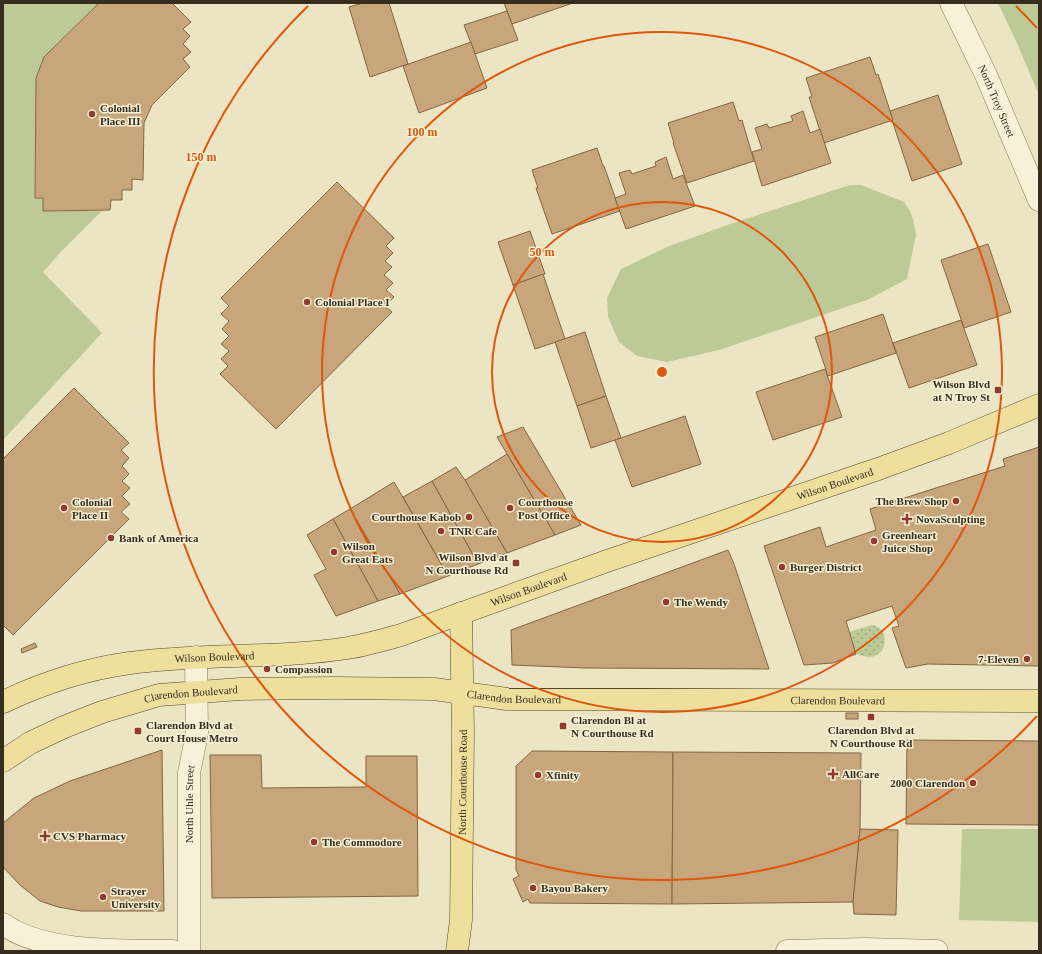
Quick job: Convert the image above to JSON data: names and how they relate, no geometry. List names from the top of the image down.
{
  "streets": {
    "main road": ["Wilson Boulevard", "Clarendon Boulevard", "North Courthouse Road"],
    "street": ["North Troy Street", "North Uhle Street"]
  },
  "crossings": [
    ["Wilson Boulevard", "North Courthouse Road"],
    ["Wilson Boulevard", "North Uhle Street"],
    ["Clarendon Boulevard", "North Courthouse Road"],
    ["Clarendon Boulevard", "North Uhle Street"]
  ],
  "places": {
    "other": [
      "Colonial Place III",
      "Colonial Place I",
      "The Brew Shop",
      "Colonial Place II",
      "Courthouse Post Office",
      "Courthouse Kabob",
      "TNR Cafe",
      "Bank of America",
      "Greenheart Juice Shop",
      "Wilson Great Eats",
      "Burger District",
      "The Wendy",
      "7-Eleven",
      "Compassion",
      "Xfinity",
      "2000 Clarendon",
      "The Commodore",
      "Bayou Bakery",
      "Strayer University"
    ],
    "transit": [
      "Wilson Blvd at N Troy St",
      "Wilson Blvd at N Courthouse Rd",
      "Clarendon Blvd at N Courthouse Rd",
      "Clarendon Bl at N Courthouse Rd",
      "Clarendon Blvd at Court House Metro"
    ],
    "health": ["NovaSculpting", "AllCare", "CVS Pharmacy"]
  },
  "rings": ["100 m", "150 m", "50 m"]
}
